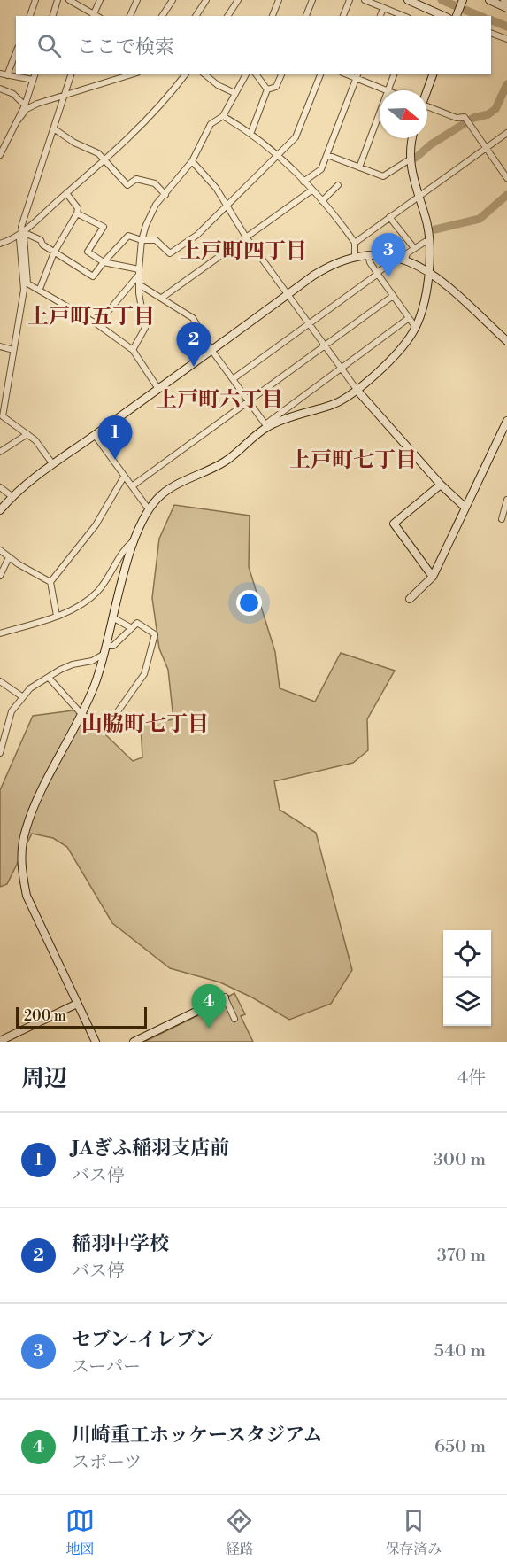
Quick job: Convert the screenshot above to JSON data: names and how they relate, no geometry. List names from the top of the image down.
{
  "districts": [
    "上戸町四丁目",
    "上戸町五丁目",
    "上戸町六丁目",
    "上戸町七丁目",
    "山脇町七丁目"
  ],
  "scale_bar": "200 m",
  "north": "right",
  "page": {
    "search": "ここで検索",
    "pins": [
      "3",
      "2",
      "1",
      "4"
    ],
    "scale": "200 m",
    "heading": ["周辺", "4件"],
    "list": [
      {
        "mark": "1",
        "name": "JAぎふ稲羽支店前",
        "note": "バス停",
        "value": "300 m"
      },
      {
        "mark": "2",
        "name": "稲羽中学校",
        "note": "バス停",
        "value": "370 m"
      },
      {
        "mark": "3",
        "name": "セブン-イレブン",
        "note": "スーパー",
        "value": "540 m"
      },
      {
        "mark": "4",
        "name": "川崎重工ホッケースタジアム",
        "note": "スポーツ",
        "value": "650 m"
      }
    ],
    "nav": ["地図", "経路", "保存済み"]
  }
}
